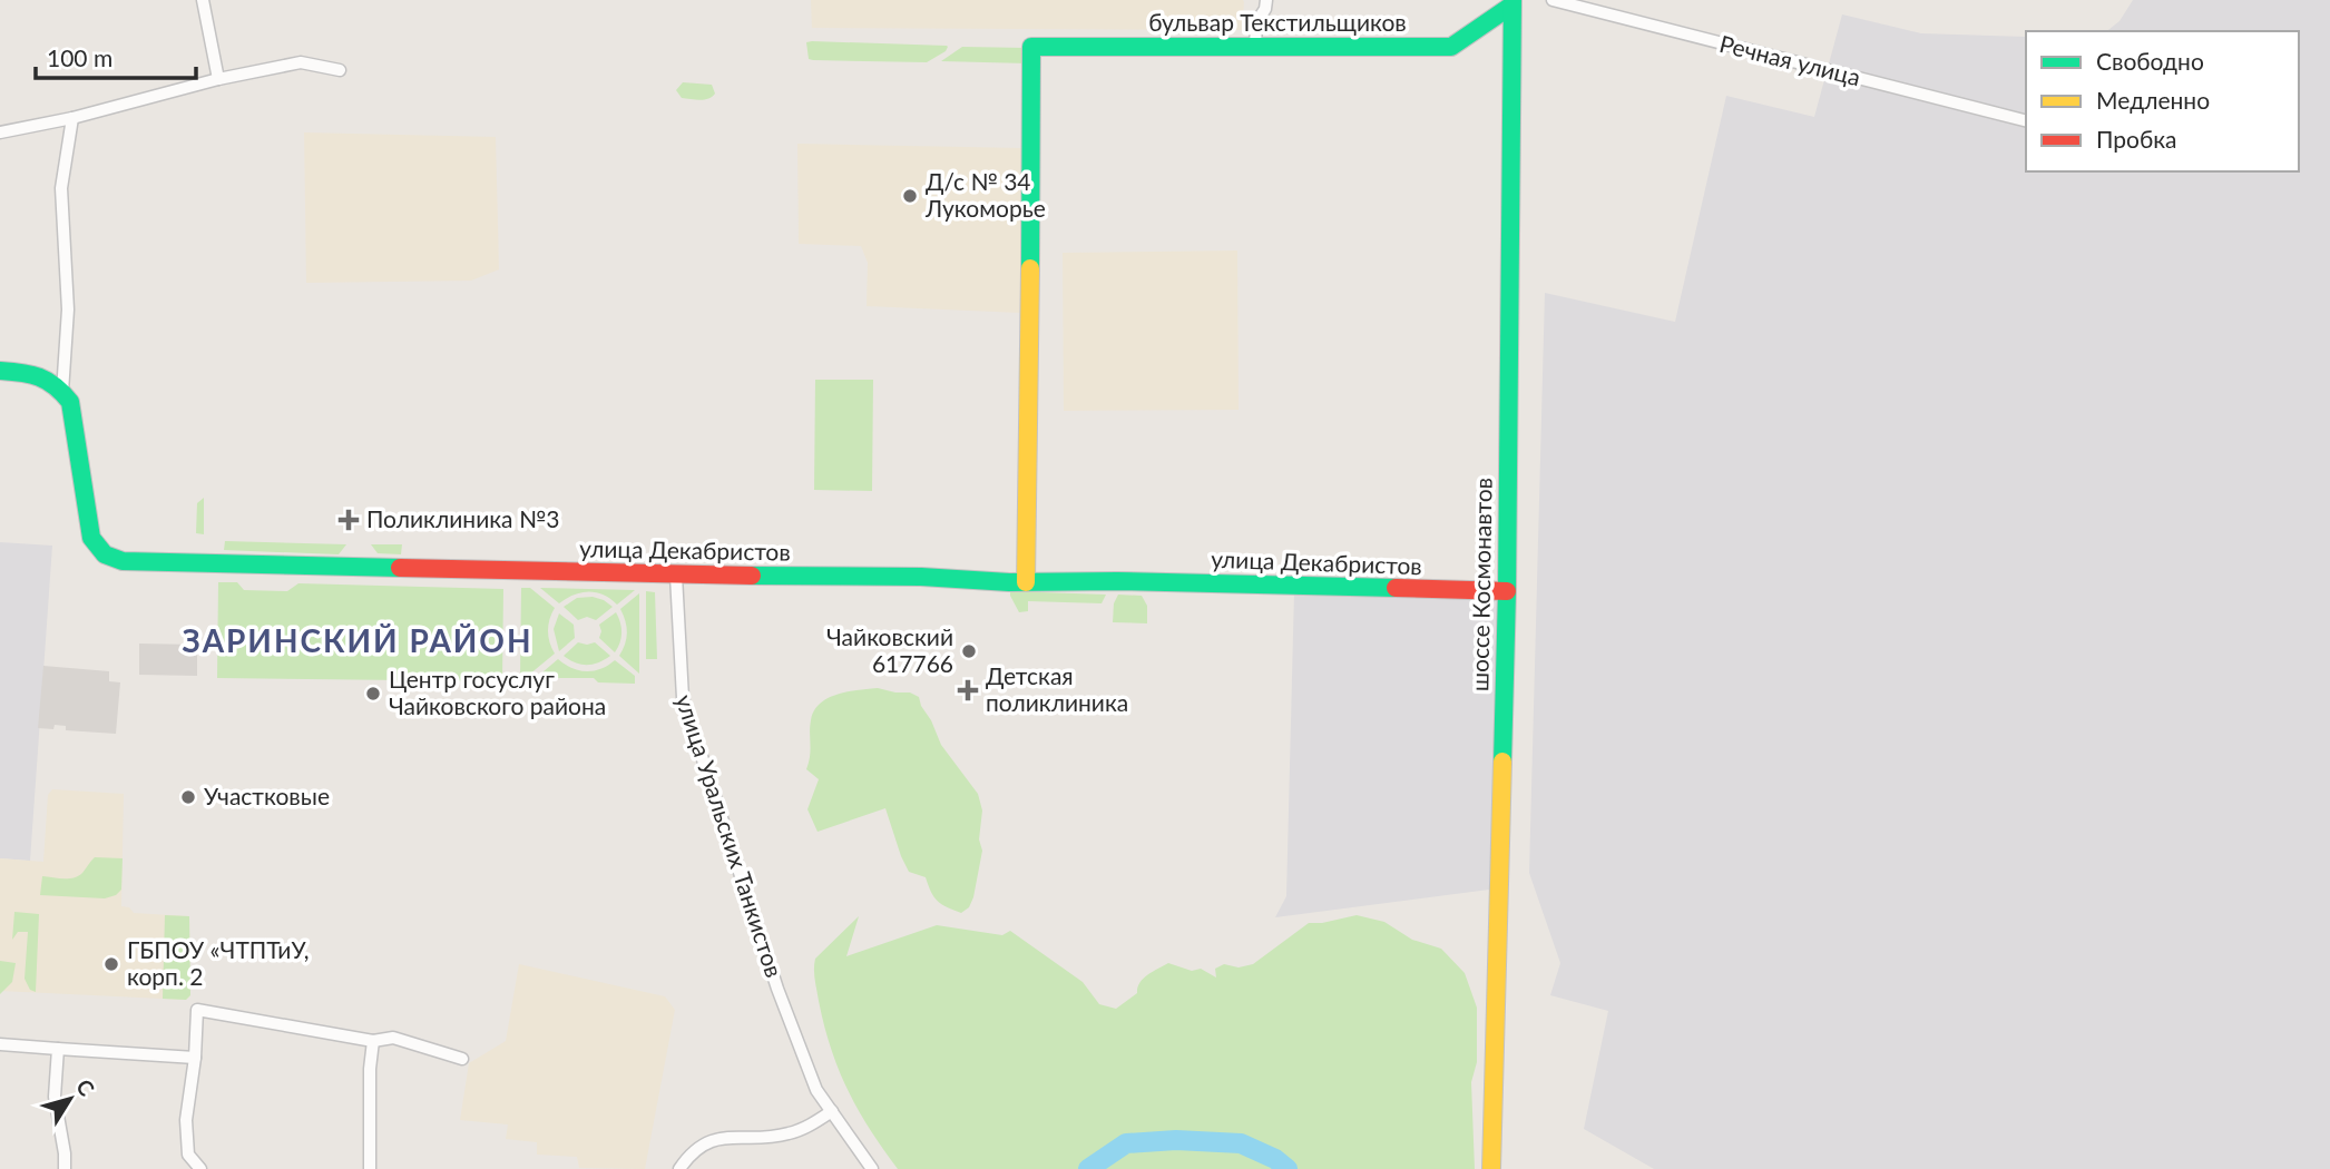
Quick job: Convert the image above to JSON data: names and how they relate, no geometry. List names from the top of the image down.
{
  "streets": {
    "street": [
      "бульвар Текстильщиков",
      "Речная улица",
      "улица Декабристов",
      "шоссе Космонавтов",
      "улица Уральских Танкистов"
    ]
  },
  "crossings": [
    ["бульвар Текстильщиков", "улица Декабристов"],
    ["бульвар Текстильщиков", "шоссе Космонавтов"],
    ["улица Декабристов", "шоссе Космонавтов"],
    ["улица Декабристов", "улица Уральских Танкистов"]
  ],
  "districts": ["ЗАРИНСКИЙ РАЙОН"],
  "places": {
    "other": [
      "Д/с № 34 Лукоморье",
      "Чайковский 617766",
      "Центр госуслуг Чайковского района",
      "Участковые",
      "ГБПОУ «ЧТПТиУ, корп. 2"
    ],
    "health": ["Поликлиника №3", "Детская поликлиника"]
  },
  "legend": ["Свободно", "Медленно", "Пробка"],
  "scale_bar": "100 m",
  "north": "top right"
}
